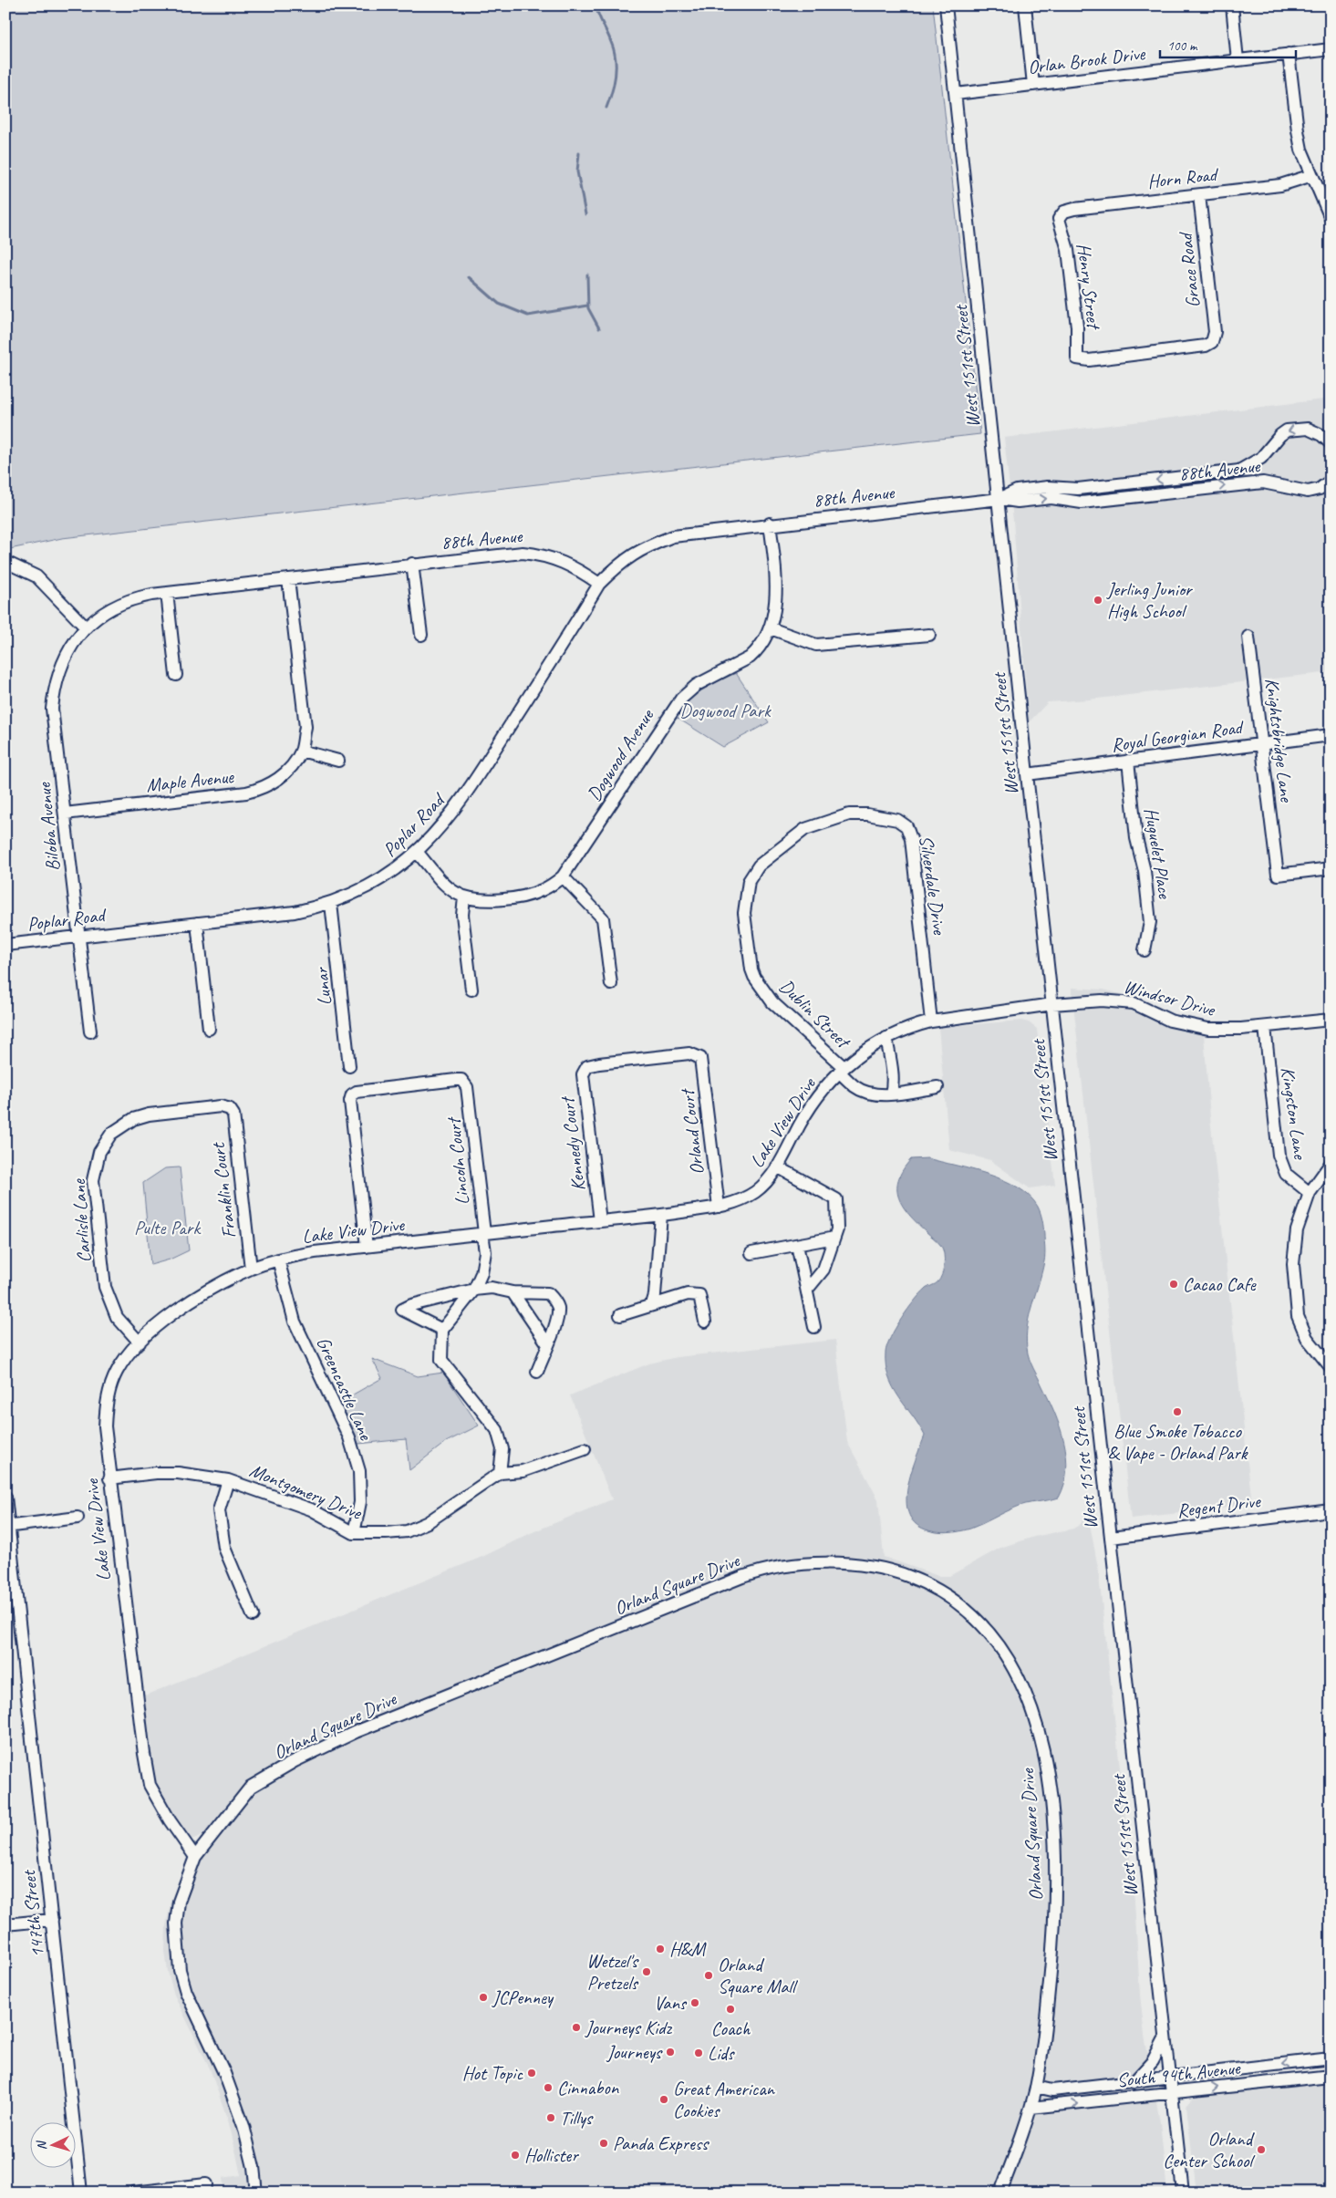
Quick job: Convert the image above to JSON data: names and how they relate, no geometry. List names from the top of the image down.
{
  "streets": {
    "street": [
      "Orlan Brook Drive",
      "Horn Road",
      "Grace Road",
      "Henry Street",
      "West 151st Street",
      "88th Avenue",
      "Royal Georgian Road",
      "Knightsbridge Lane",
      "Dogwood Avenue",
      "Maple Avenue",
      "Poplar Road",
      "Biloba Avenue",
      "Huguelet Place",
      "Silverdale Drive",
      "Lunar",
      "Windsor Drive",
      "Dublin Street",
      "Kingston Lane",
      "Lake View Drive",
      "Orland Court",
      "Kennedy Court",
      "Lincoln Court",
      "Franklin Court",
      "Carlisle Lane",
      "Greencastle Lane",
      "Montgomery Drive",
      "Regent Drive",
      "Orland Square Drive",
      "147th Street",
      "South 94th Avenue"
    ]
  },
  "crossings": [
    ["Orlan Brook Drive", "West 151st Street"],
    ["Horn Road", "Grace Road"],
    ["Horn Road", "Henry Street"],
    ["Grace Road", "Henry Street"],
    ["West 151st Street", "88th Avenue"],
    ["West 151st Street", "Royal Georgian Road"],
    ["West 151st Street", "Windsor Drive"],
    ["West 151st Street", "Lake View Drive"],
    ["West 151st Street", "Regent Drive"],
    ["West 151st Street", "South 94th Avenue"],
    ["88th Avenue", "Dogwood Avenue"],
    ["88th Avenue", "Maple Avenue"],
    ["88th Avenue", "Poplar Road"],
    ["88th Avenue", "Biloba Avenue"],
    ["Royal Georgian Road", "Knightsbridge Lane"],
    ["Royal Georgian Road", "Huguelet Place"],
    ["Dogwood Avenue", "Poplar Road"],
    ["Maple Avenue", "Biloba Avenue"],
    ["Poplar Road", "Biloba Avenue"],
    ["Poplar Road", "Lunar"],
    ["Silverdale Drive", "Dublin Street"],
    ["Silverdale Drive", "Lake View Drive"],
    ["Windsor Drive", "Kingston Lane"],
    ["Windsor Drive", "Lake View Drive"],
    ["Dublin Street", "Lake View Drive"],
    ["Lake View Drive", "Orland Court"],
    ["Lake View Drive", "Kennedy Court"],
    ["Lake View Drive", "Lincoln Court"],
    ["Lake View Drive", "Franklin Court"],
    ["Lake View Drive", "Carlisle Lane"],
    ["Lake View Drive", "Greencastle Lane"],
    ["Lake View Drive", "Montgomery Drive"],
    ["Lake View Drive", "Orland Square Drive"],
    ["Orland Court", "Kennedy Court"],
    ["Franklin Court", "Carlisle Lane"],
    ["Greencastle Lane", "Montgomery Drive"],
    ["Orland Square Drive", "South 94th Avenue"]
  ],
  "parks": ["Dogwood Park", "Pulte Park"],
  "places": [
    "Jerling Junior High School",
    "Cacao Cafe",
    "Blue Smoke Tobacco & Vape - Orland Park",
    "H&M",
    "Wetzel's Pretzels",
    "Orland Square Mall",
    "JCPenney",
    "Vans",
    "Coach",
    "Journeys Kidz",
    "Journeys",
    "Lids",
    "Hot Topic",
    "Cinnabon",
    "Great American Cookies",
    "Tillys",
    "Panda Express",
    "Orland Center School",
    "Hollister"
  ],
  "scale_bar": "100 m",
  "north": "left"
}
